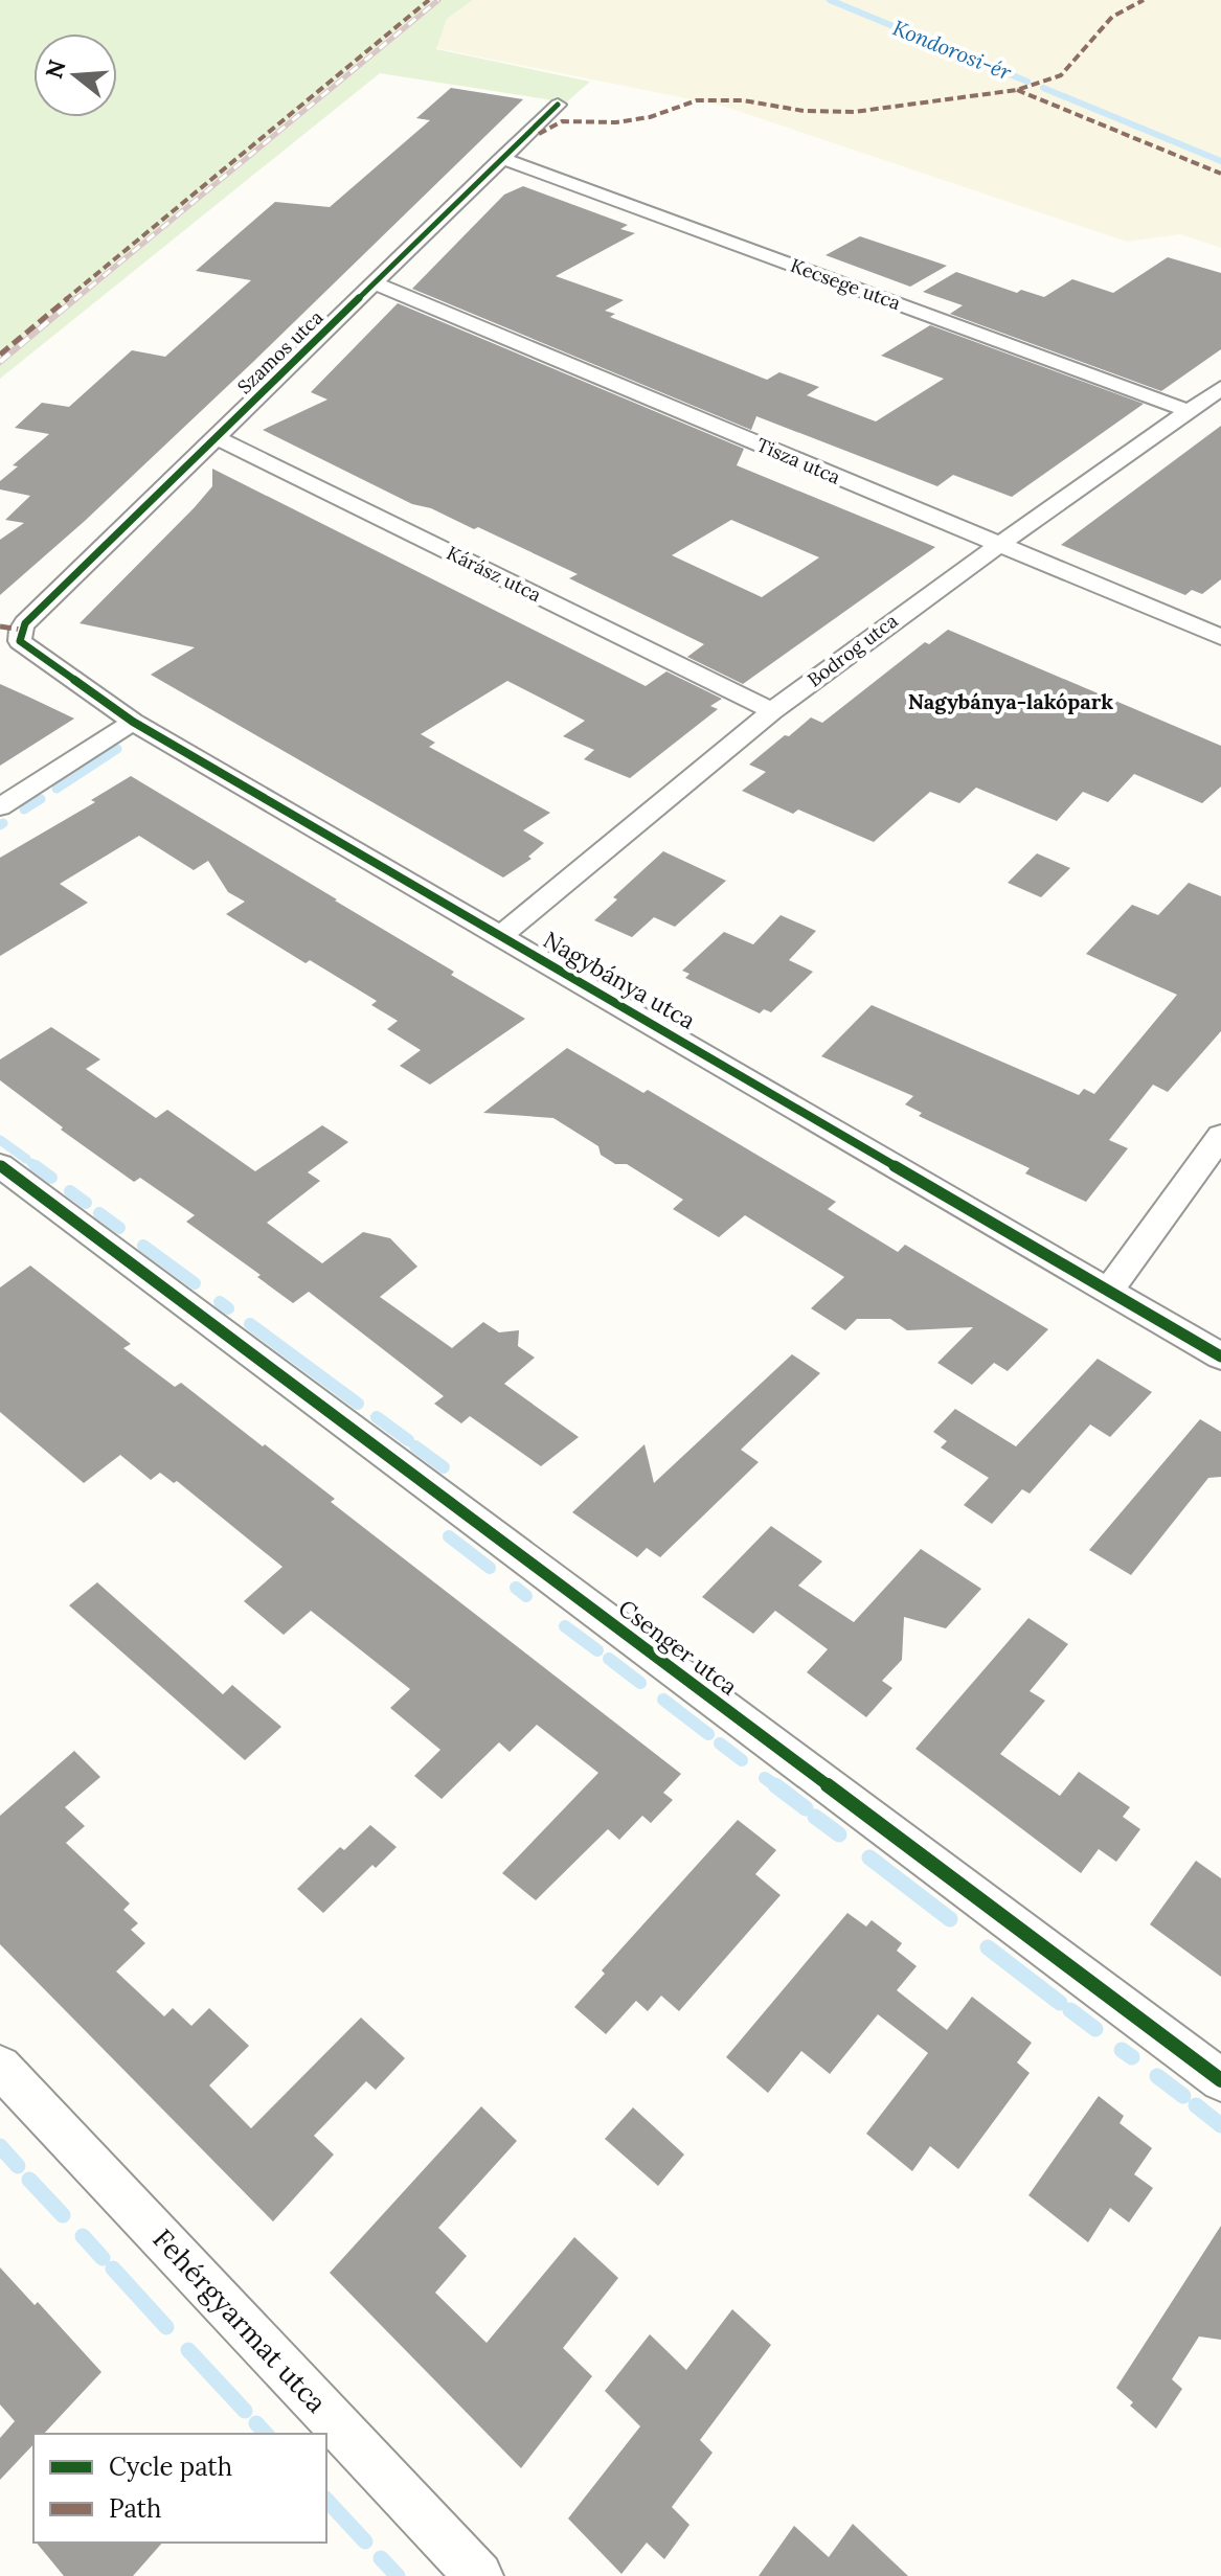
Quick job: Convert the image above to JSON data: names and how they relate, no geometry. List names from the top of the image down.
{
  "streets": {
    "street": [
      "Kecsege utca",
      "Szamos utca",
      "Tisza utca",
      "Kárász utca",
      "Bodrog utca",
      "Nagybánya utca",
      "Csenger utca",
      "Fehérgyarmat utca"
    ]
  },
  "crossings": [
    ["Kecsege utca", "Szamos utca"],
    ["Kecsege utca", "Bodrog utca"],
    ["Szamos utca", "Tisza utca"],
    ["Szamos utca", "Kárász utca"],
    ["Szamos utca", "Nagybánya utca"],
    ["Tisza utca", "Bodrog utca"],
    ["Kárász utca", "Bodrog utca"],
    ["Bodrog utca", "Nagybánya utca"]
  ],
  "districts": ["Nagybánya-lakópark"],
  "water": ["Kondorosi-ér"],
  "legend": ["Cycle path", "Path"],
  "north": "left"
}
